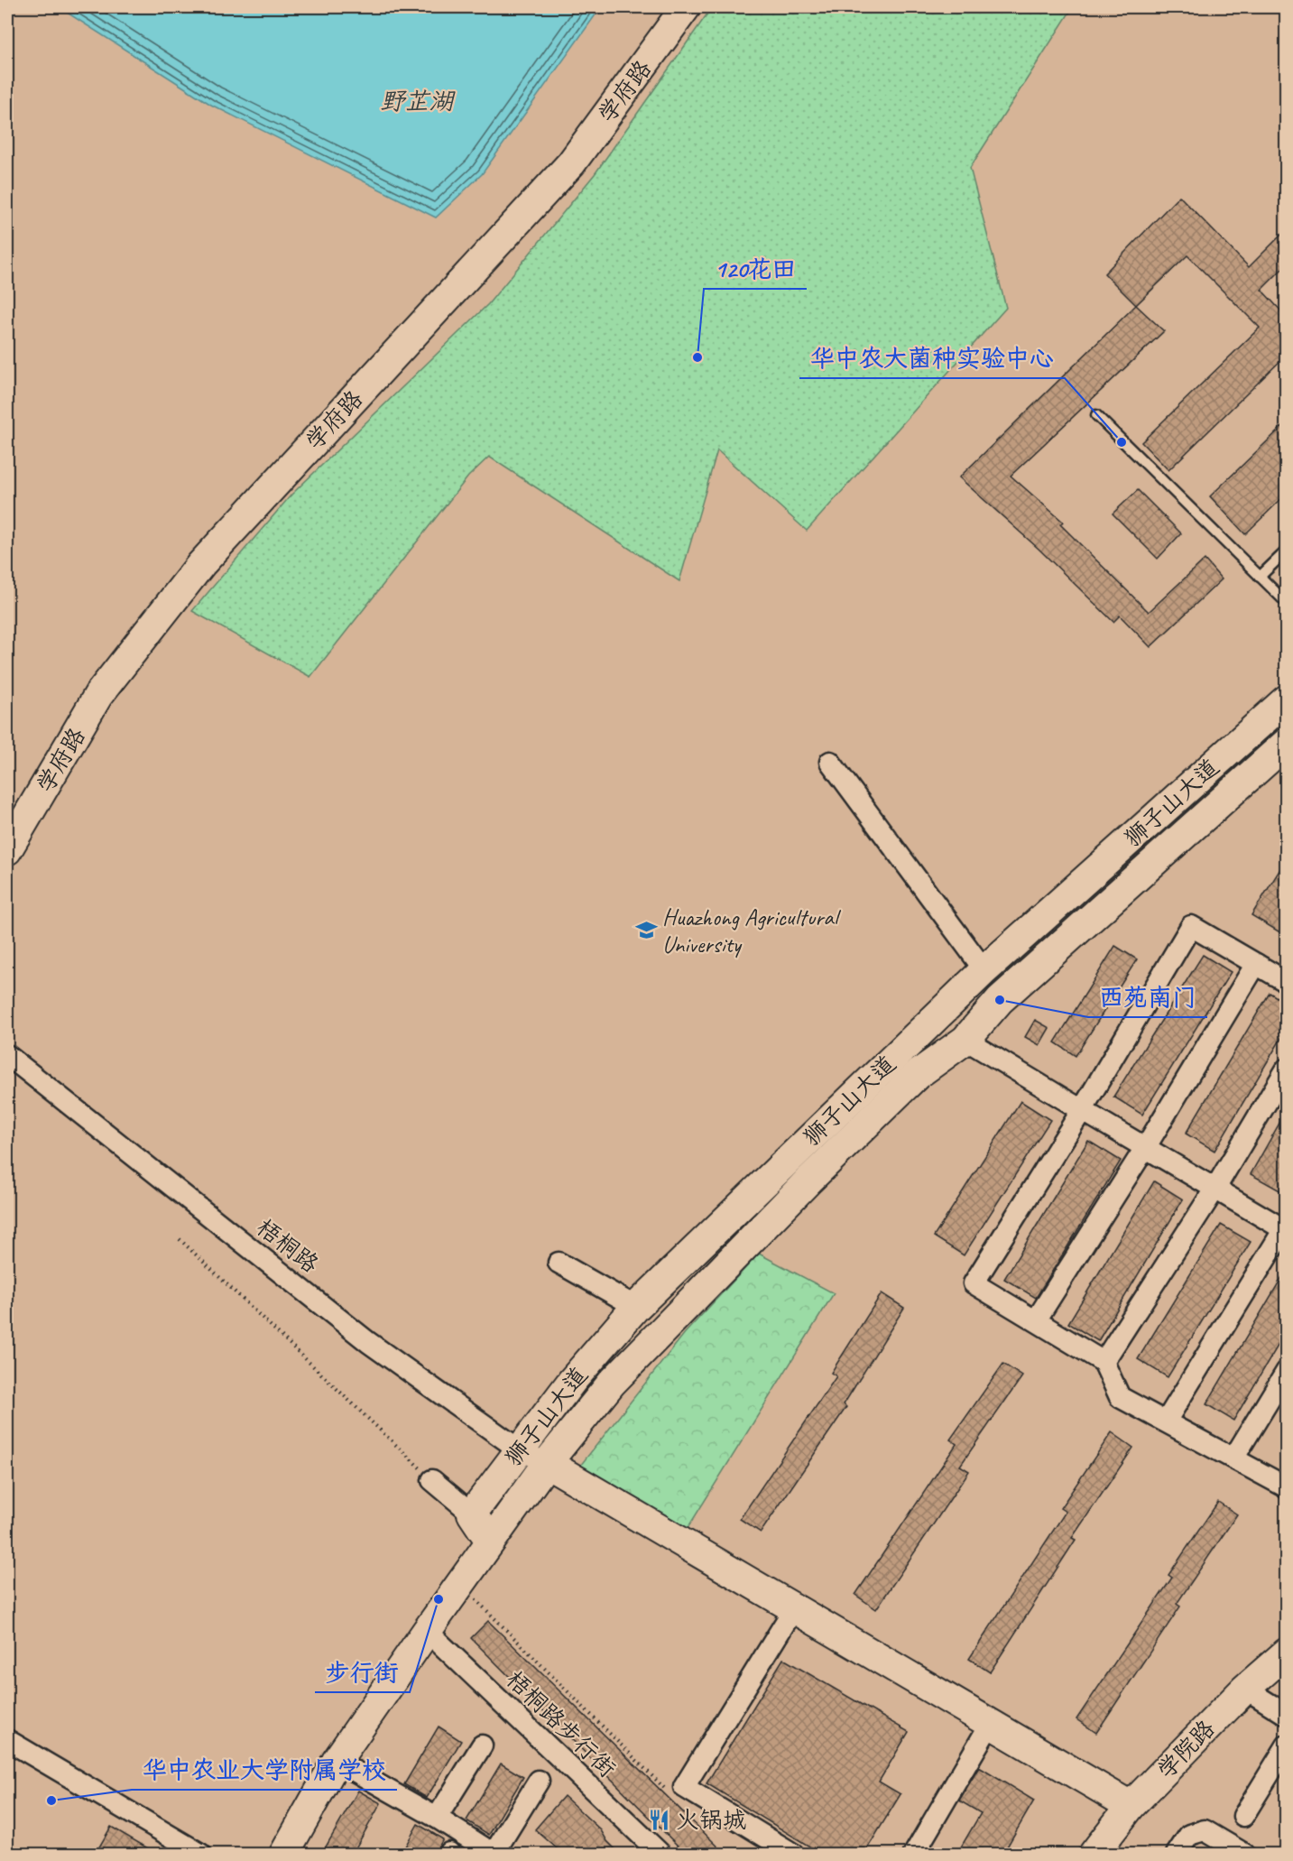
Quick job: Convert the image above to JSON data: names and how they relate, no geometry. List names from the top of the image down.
{
  "streets": {
    "street": [
      "学府路",
      "狮子山大道",
      "梧桐路",
      "梧桐路步行街",
      "学院路"
    ]
  },
  "crossings": [
    ["狮子山大道", "梧桐路"],
    ["狮子山大道", "梧桐路步行街"]
  ],
  "water": ["野芷湖"],
  "places": {
    "other": [
      "120花田",
      "华中农大菌种实验中心",
      "西苑南门",
      "步行街",
      "华中农业大学附属学校"
    ],
    "school or university": ["Huazhong Agricultural University"],
    "restaurant": ["火锅城"]
  }
}
